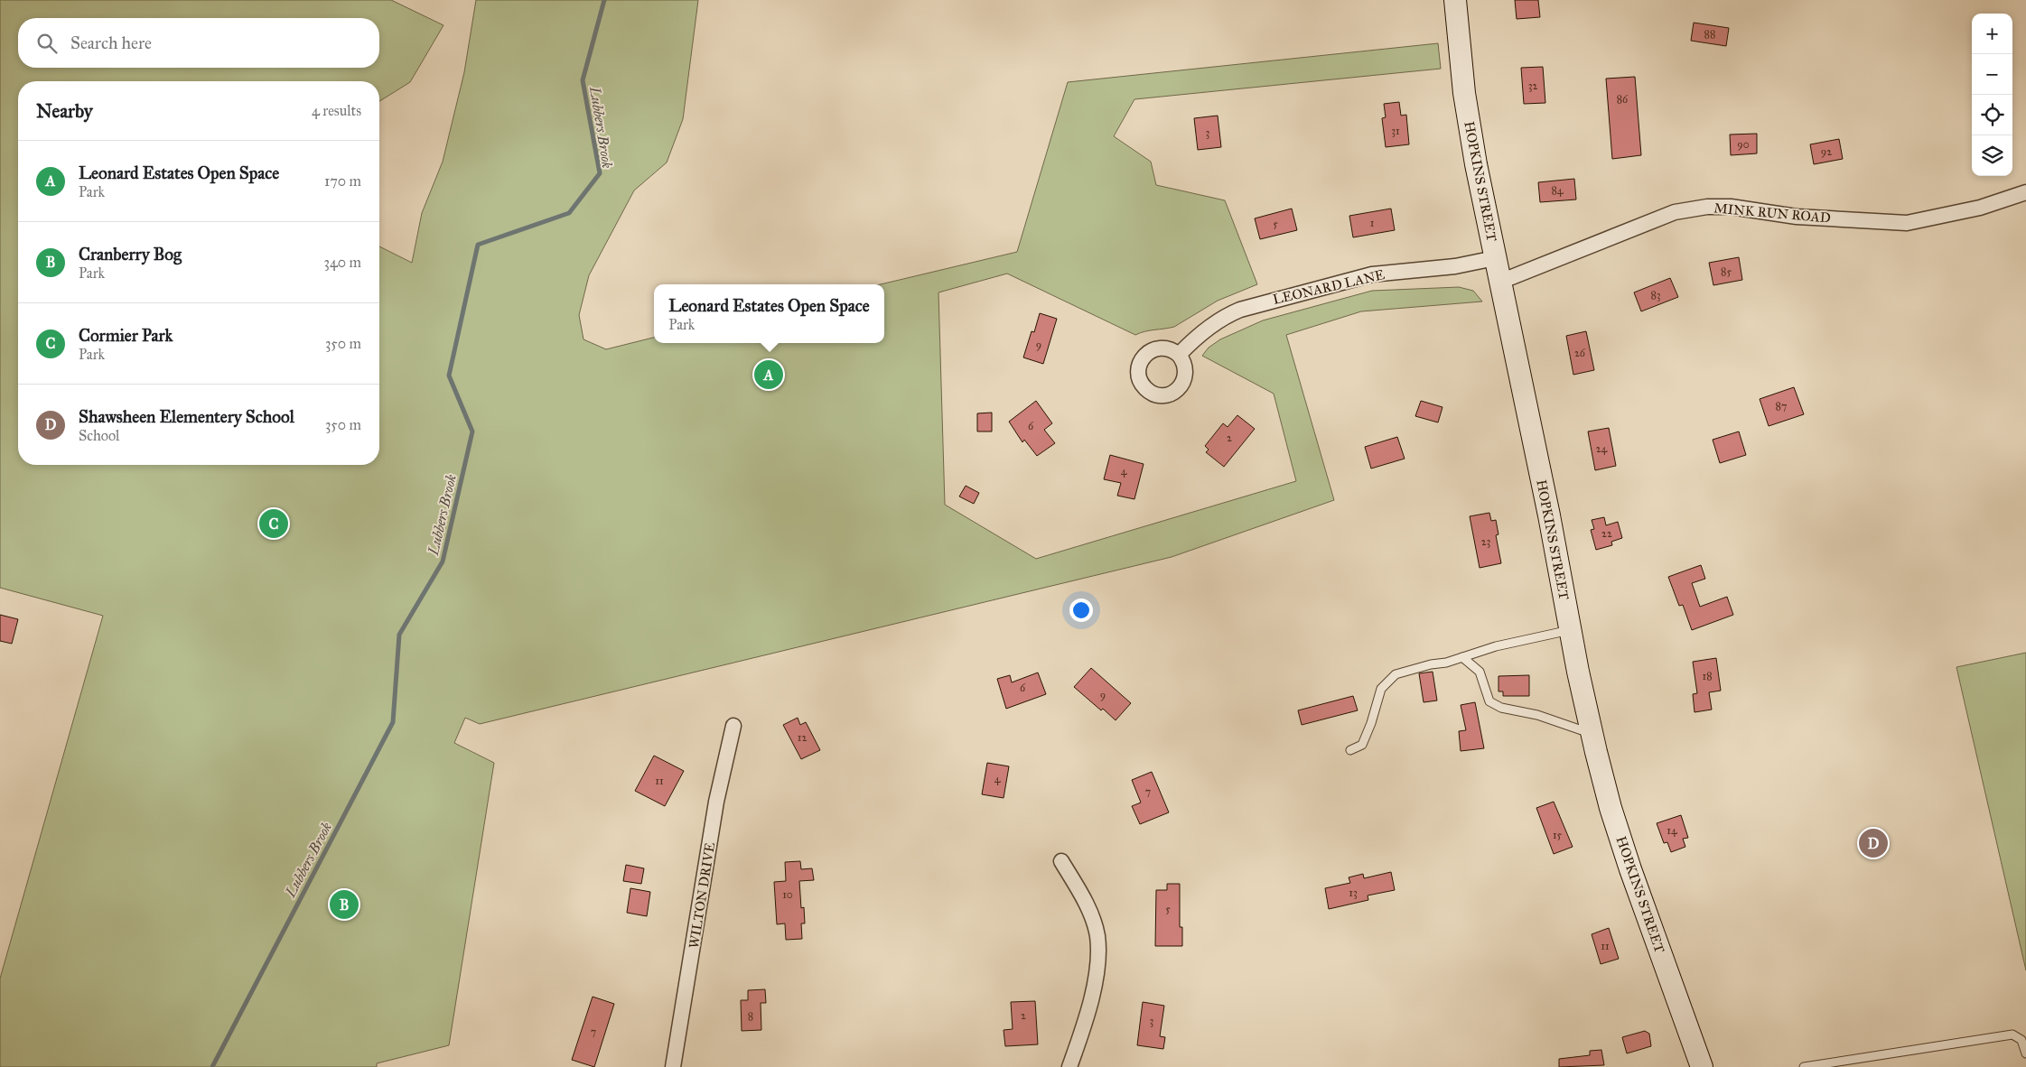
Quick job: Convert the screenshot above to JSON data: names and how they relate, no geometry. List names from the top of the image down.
{
  "streets": {
    "street": [
      "HOPKINS STREET",
      "MINK RUN ROAD",
      "LEONARD LANE",
      "WILTON DRIVE"
    ]
  },
  "crossings": [
    ["HOPKINS STREET", "MINK RUN ROAD"],
    ["HOPKINS STREET", "LEONARD LANE"]
  ],
  "water": ["Lubbers Brook"],
  "house_numbers": [
    "88",
    "32",
    "86",
    "31",
    "3",
    "90",
    "92",
    "84",
    "1",
    "5",
    "85",
    "83",
    "9",
    "26",
    "87",
    "6",
    "2",
    "24",
    "4",
    "22",
    "23",
    "18",
    "6",
    "9",
    "12",
    "4",
    "11",
    "7",
    "14",
    "15",
    "13",
    "10",
    "5",
    "11",
    "2",
    "8",
    "3",
    "7"
  ],
  "page": {
    "map_buttons": ["+", "−"],
    "search": "Search here",
    "heading": ["Nearby", "4 results"],
    "list": [
      {
        "mark": "A",
        "name": "Leonard Estates Open Space",
        "note": "Park",
        "value": "170 m"
      },
      {
        "mark": "B",
        "name": "Cranberry Bog",
        "note": "Park",
        "value": "340 m"
      },
      {
        "mark": "C",
        "name": "Cormier Park",
        "note": "Park",
        "value": "350 m"
      },
      {
        "mark": "D",
        "name": "Shawsheen Elementery School",
        "note": "School",
        "value": "350 m"
      }
    ],
    "popup": ["Leonard Estates Open Space", "Park"],
    "pins": [
      "A",
      "C",
      "D",
      "B"
    ]
  }
}
